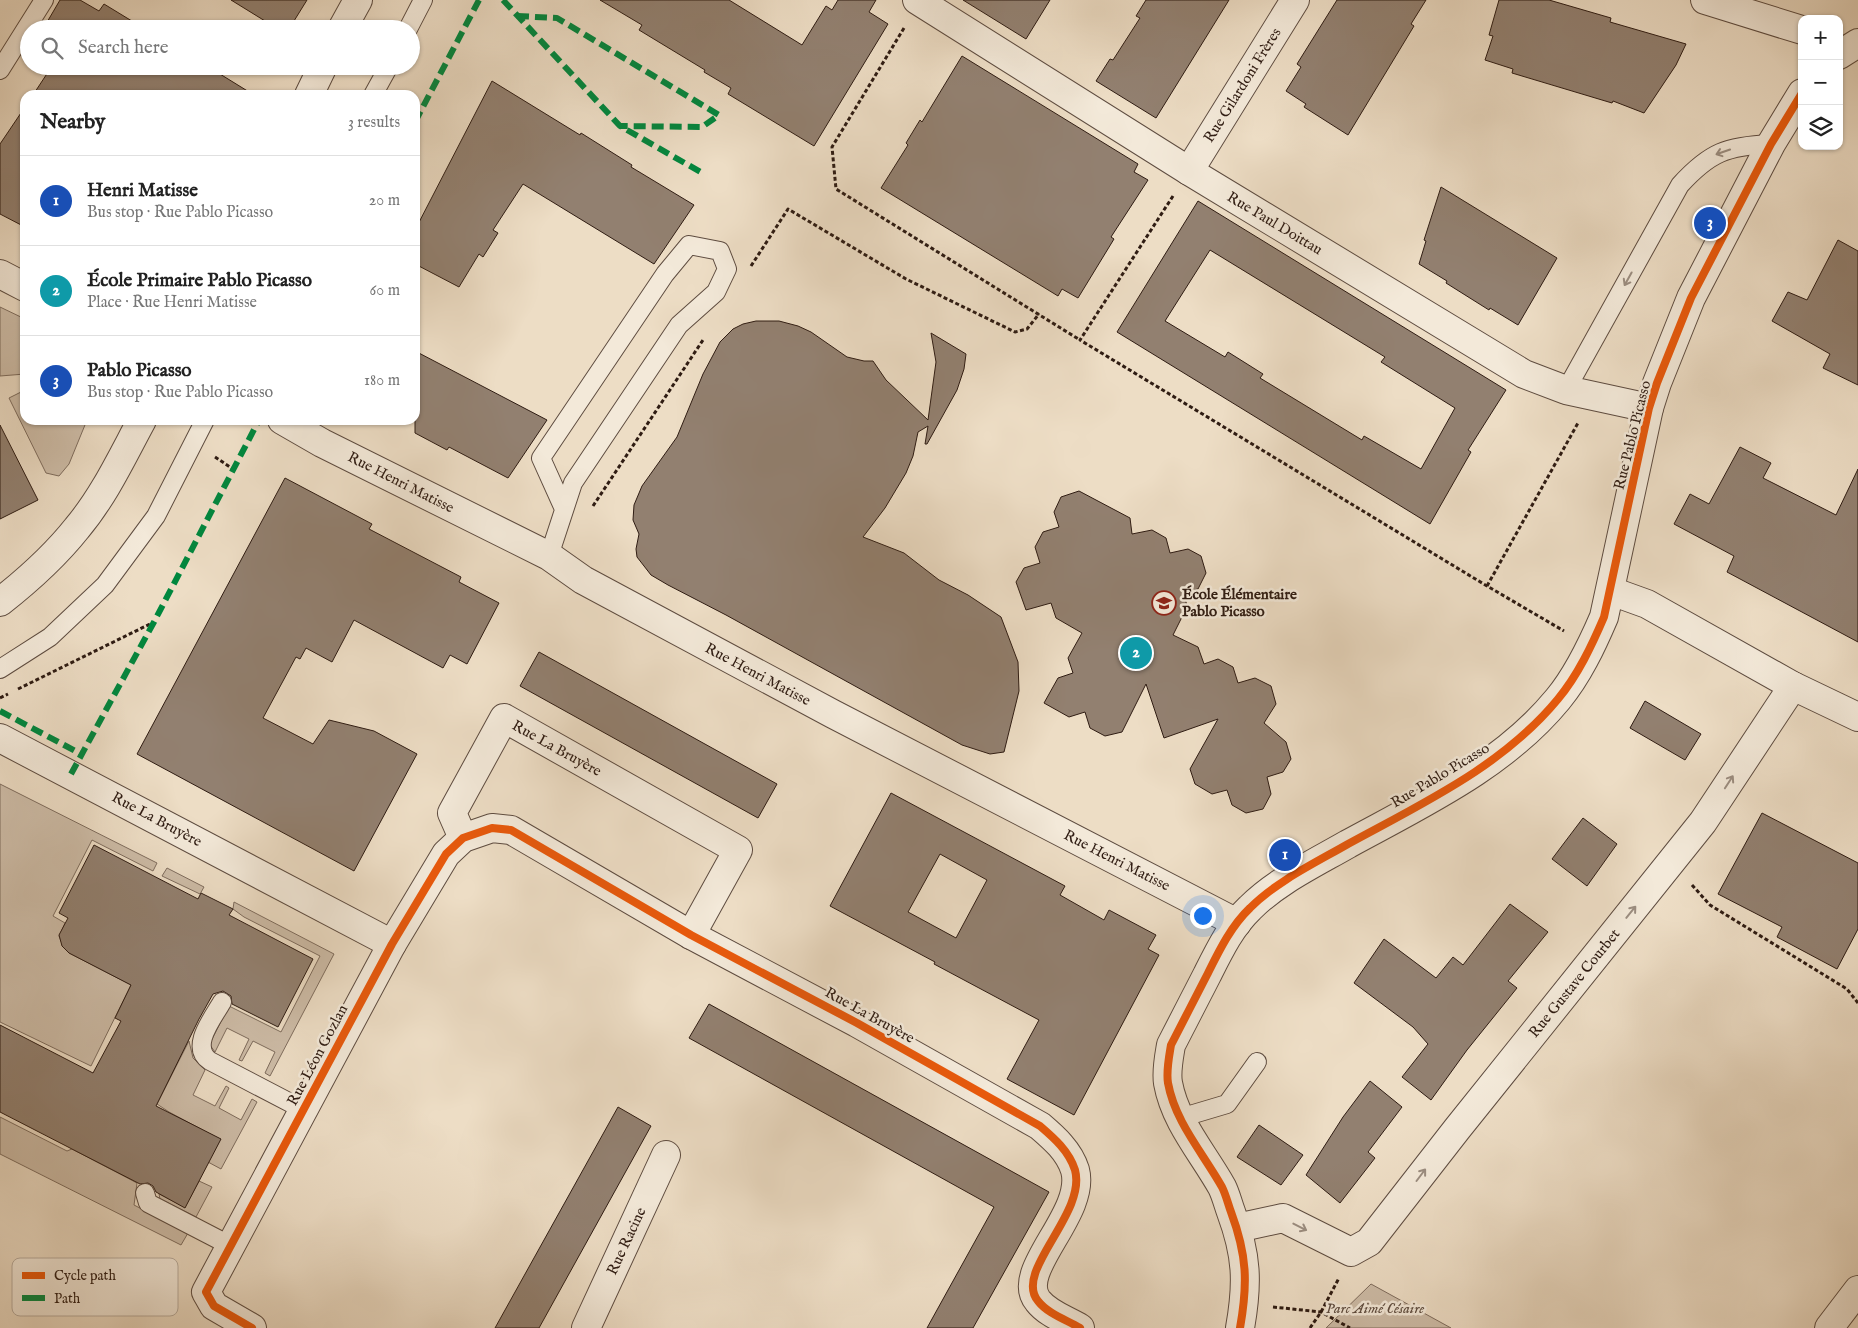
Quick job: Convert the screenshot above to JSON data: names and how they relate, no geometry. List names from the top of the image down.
{
  "streets": {
    "street": [
      "Rue Gilardoni Frères",
      "Rue Paul Doittau",
      "Rue Pablo Picasso",
      "Rue Henri Matisse",
      "Rue La Bruyère",
      "Rue Gustave Courbet",
      "Rue Léon Gozlan",
      "Rue Racine"
    ]
  },
  "crossings": [
    ["Rue Gilardoni Frères", "Rue Paul Doittau"],
    ["Rue Paul Doittau", "Rue Pablo Picasso"],
    ["Rue Pablo Picasso", "Rue Henri Matisse"],
    ["Rue La Bruyère", "Rue Léon Gozlan"]
  ],
  "one_way": ["Rue Gustave Courbet"],
  "parks": ["Parc Aimé Césaire"],
  "places": {
    "school or university": ["École Élémentaire Pablo Picasso"]
  },
  "legend": ["Cycle path", "Path"],
  "page": {
    "map_buttons": ["+", "−"],
    "search": "Search here",
    "heading": ["Nearby", "3 results"],
    "list": [
      {
        "mark": "1",
        "name": "Henri Matisse",
        "note": "Bus stop · Rue Pablo Picasso",
        "value": "20 m"
      },
      {
        "mark": "2",
        "name": "École Primaire Pablo Picasso",
        "note": "Place · Rue Henri Matisse",
        "value": "60 m"
      },
      {
        "mark": "3",
        "name": "Pablo Picasso",
        "note": "Bus stop · Rue Pablo Picasso",
        "value": "180 m"
      }
    ],
    "pins": ["3", "2", "1"]
  }
}
